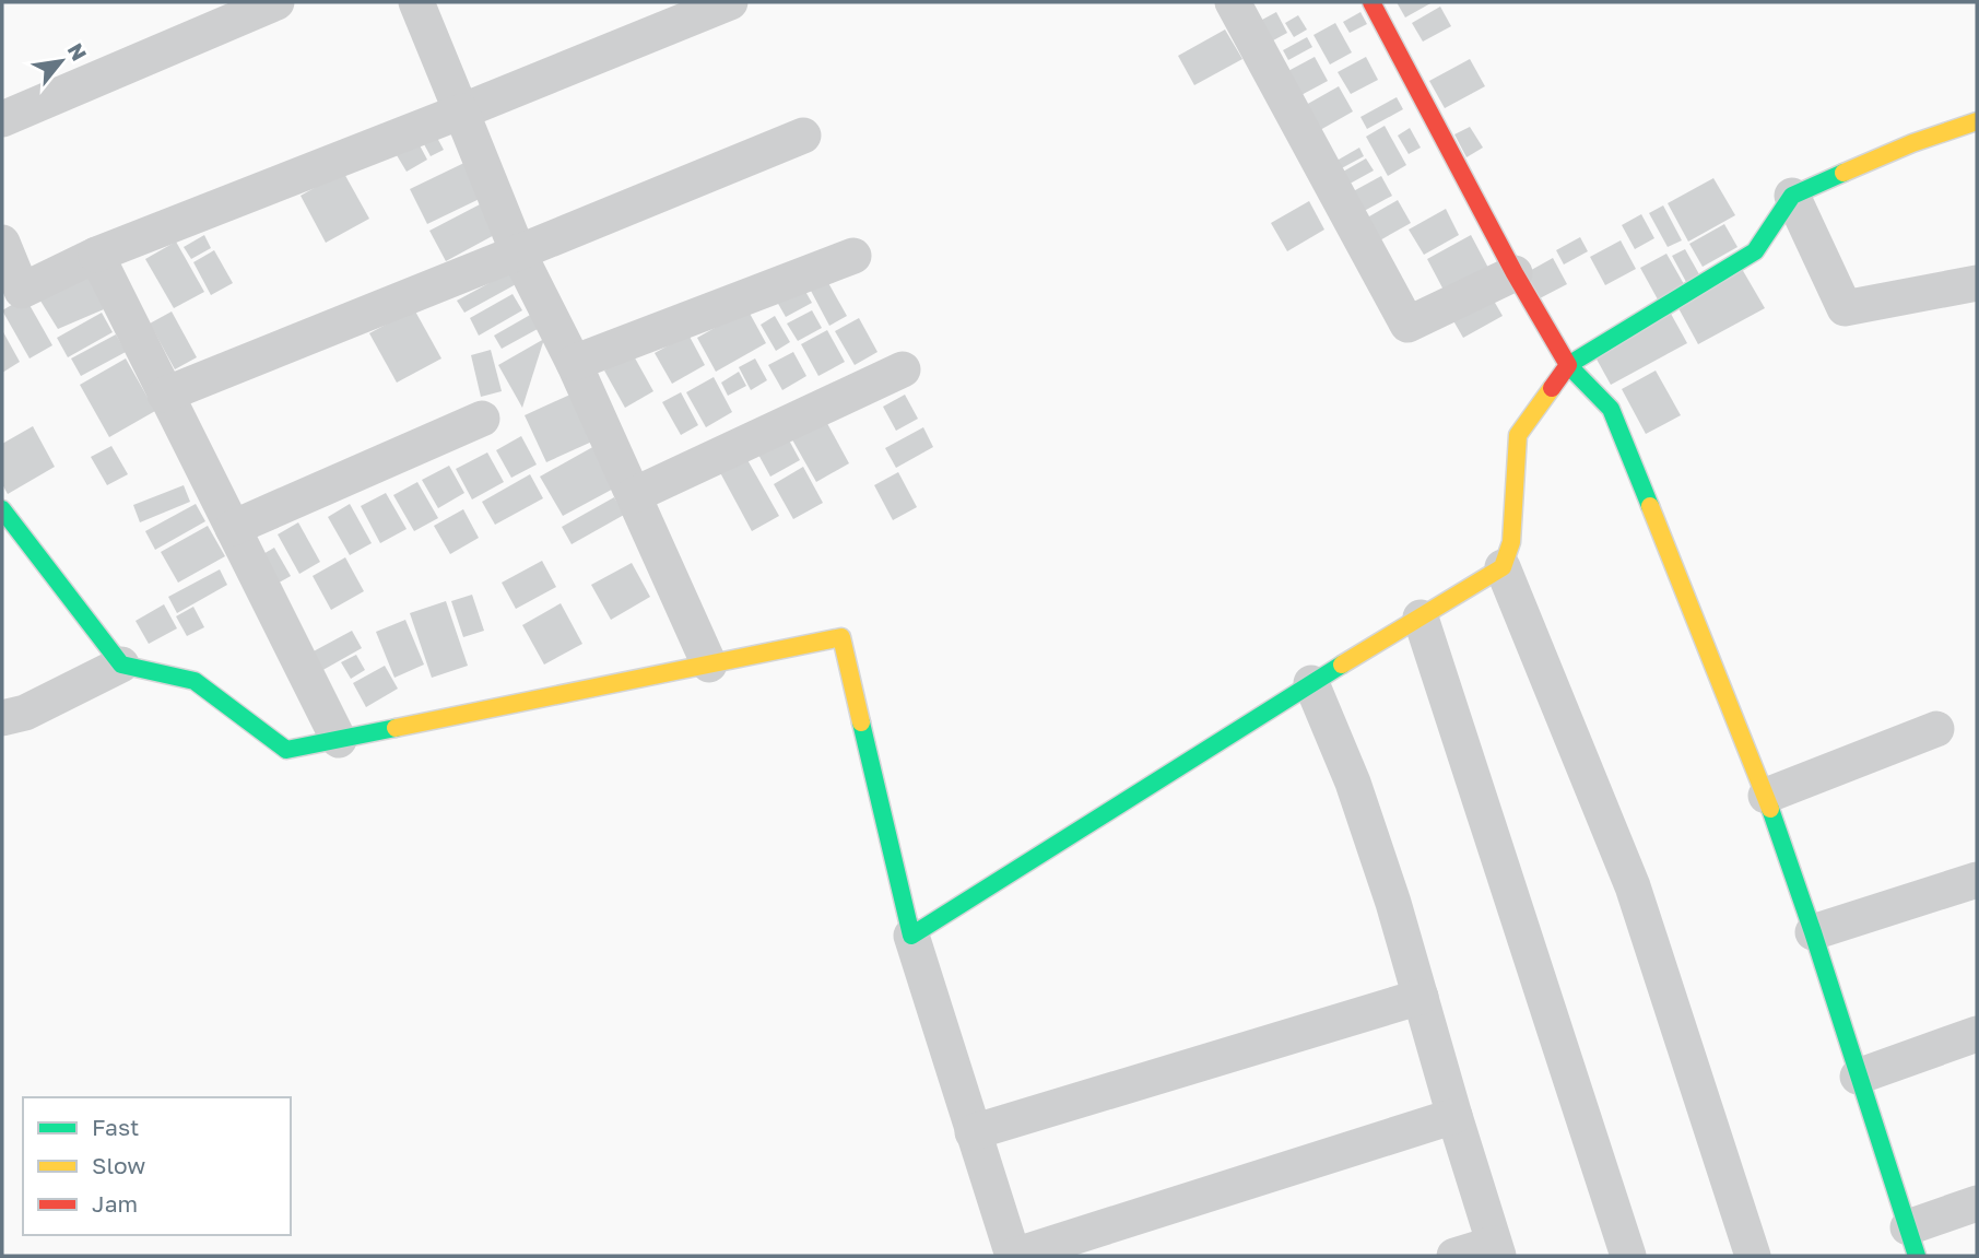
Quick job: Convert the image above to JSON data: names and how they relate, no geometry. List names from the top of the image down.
{
  "legend": ["Fast", "Slow", "Jam"],
  "north": "top right"
}
